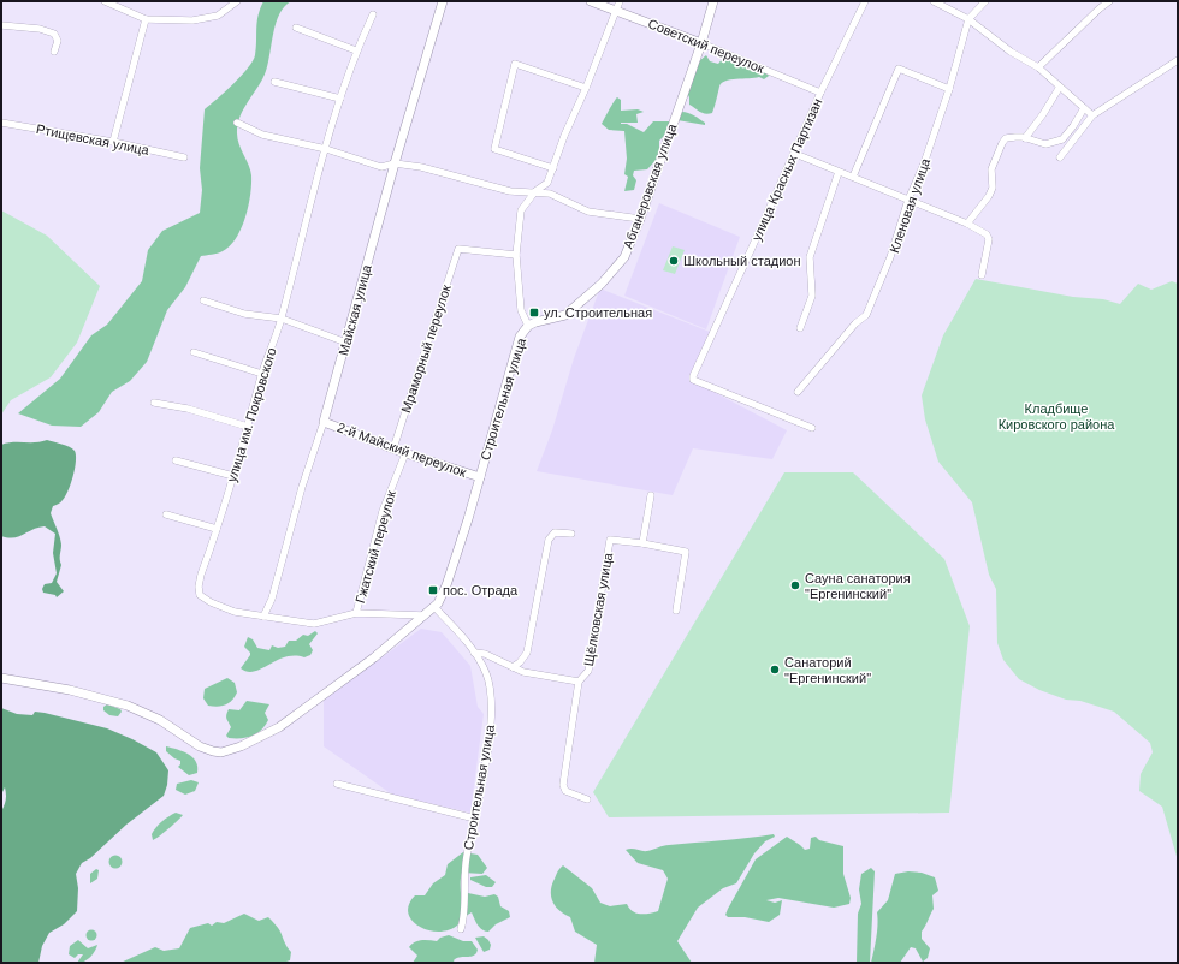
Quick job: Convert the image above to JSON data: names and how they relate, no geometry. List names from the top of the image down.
{
  "streets": {
    "street": [
      "Советский переулок",
      "Ртищевская улица",
      "улица Красных Партизан",
      "Абганеровская улица",
      "Кленовая улица",
      "Майская улица",
      "Мраморный переулок",
      "Строительная улица",
      "улица им. Покровского",
      "2-й Майский переулок",
      "Гжатский переулок",
      "Щёлковская улица"
    ]
  },
  "crossings": [
    ["Советский переулок", "улица Красных Партизан"],
    ["Советский переулок", "Абганеровская улица"],
    ["Советский переулок", "Строительная улица"],
    ["Абганеровская улица", "Строительная улица"],
    ["Майская улица", "улица им. Покровского"],
    ["Майская улица", "2-й Майский переулок"],
    ["Мраморный переулок", "Строительная улица"],
    ["Мраморный переулок", "2-й Майский переулок"],
    ["Строительная улица", "улица им. Покровского"],
    ["Строительная улица", "2-й Майский переулок"],
    ["улица им. Покровского", "Гжатский переулок"],
    ["2-й Майский переулок", "Гжатский переулок"]
  ],
  "parks": ["Кладбище Кировского района"],
  "places": {
    "other": ["Школьный стадион", "Сауна санатория \"Ергенинский\"", "Санаторий \"Ергенинский\""],
    "transit": ["ул. Строительная", "пос. Отрада"]
  }
}
